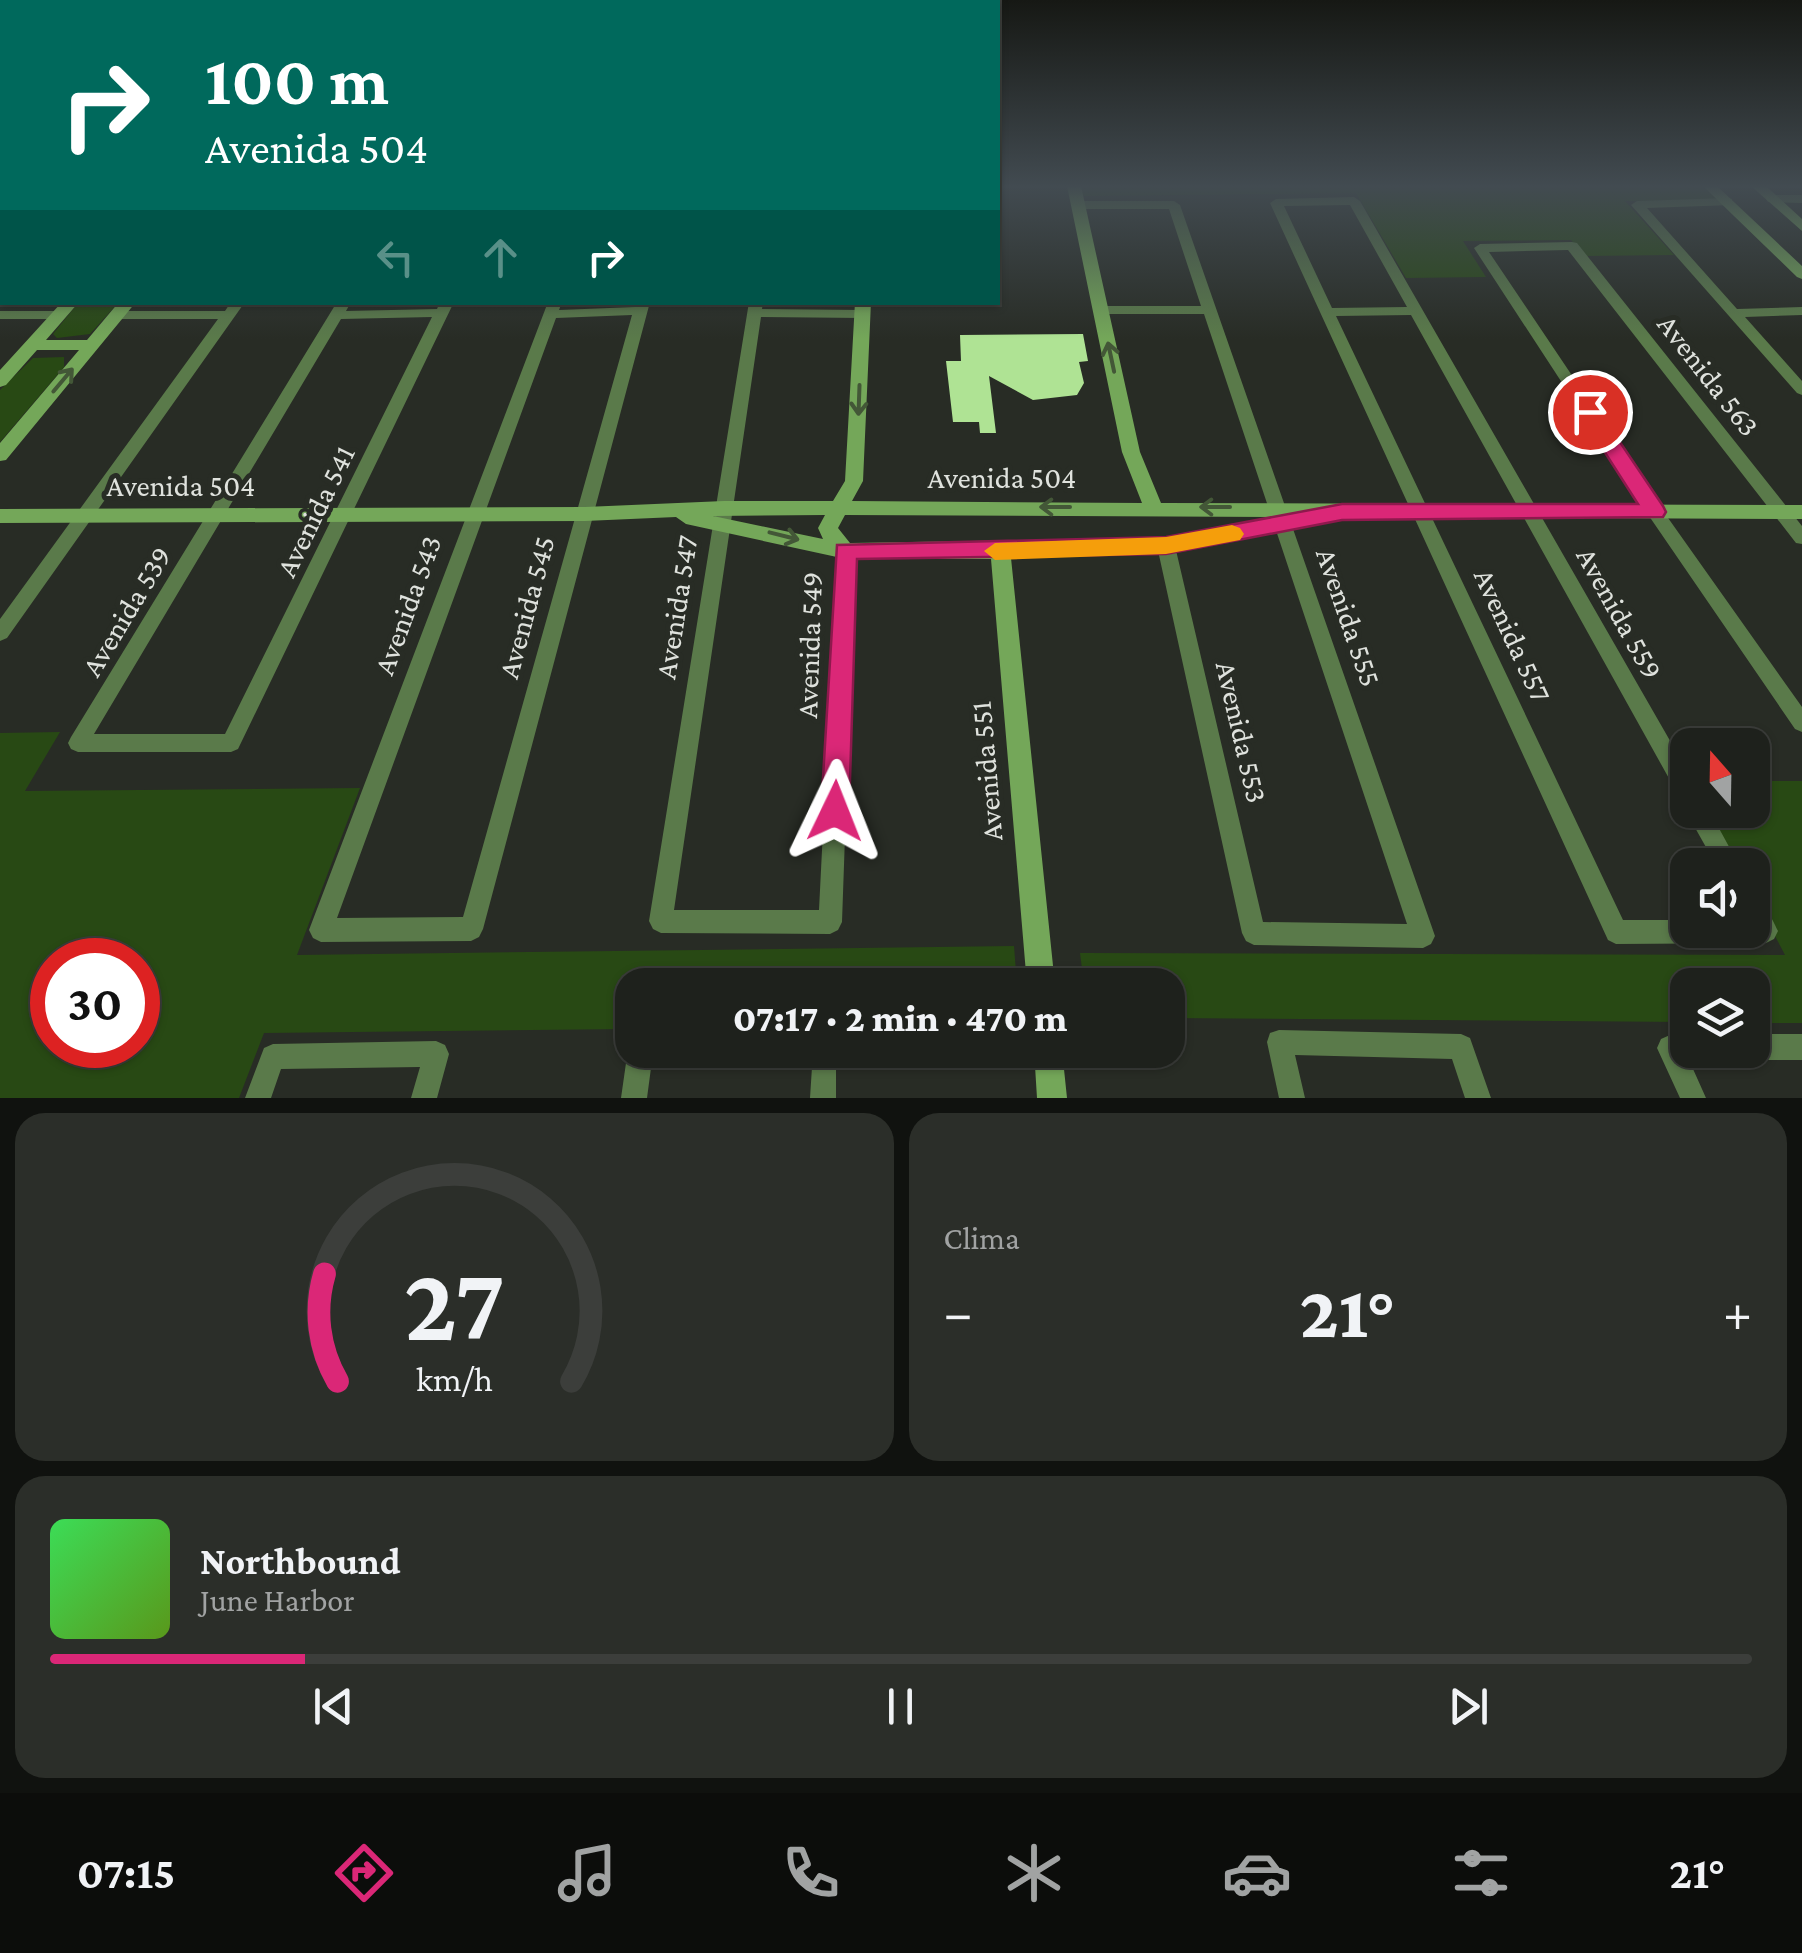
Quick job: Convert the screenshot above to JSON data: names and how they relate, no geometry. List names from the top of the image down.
{
  "streets": {
    "street": [
      "Avenida 563",
      "Avenida 504",
      "Avenida 541",
      "Avenida 543",
      "Avenida 545",
      "Avenida 547",
      "Avenida 539",
      "Avenida 559",
      "Avenida 555",
      "Avenida 557",
      "Avenida 549",
      "Avenida 553",
      "Avenida 551"
    ]
  },
  "crossings": [
    ["Avenida 563", "Avenida 504"],
    ["Avenida 504", "Avenida 541"],
    ["Avenida 504", "Avenida 543"],
    ["Avenida 504", "Avenida 545"],
    ["Avenida 504", "Avenida 547"],
    ["Avenida 504", "Avenida 539"],
    ["Avenida 504", "Avenida 559"],
    ["Avenida 504", "Avenida 555"],
    ["Avenida 504", "Avenida 557"],
    ["Avenida 504", "Avenida 549"],
    ["Avenida 504", "Avenida 553"],
    ["Avenida 504", "Avenida 551"],
    ["Avenida 541", "Avenida 539"],
    ["Avenida 543", "Avenida 545"],
    ["Avenida 547", "Avenida 549"],
    ["Avenida 555", "Avenida 553"]
  ],
  "north": "top",
  "page": {
    "turn": ["100 m", "Avenida 504"],
    "limit": "30",
    "trip": "07:17 · 2 min · 470 m",
    "tile": "Clima",
    "heat": ["−", "21°", "+"],
    "song": ["Northbound", "June Harbor"],
    "tabs": ["07:15", "21°"],
    "gauge": ["27", "km/h"]
  }
}
